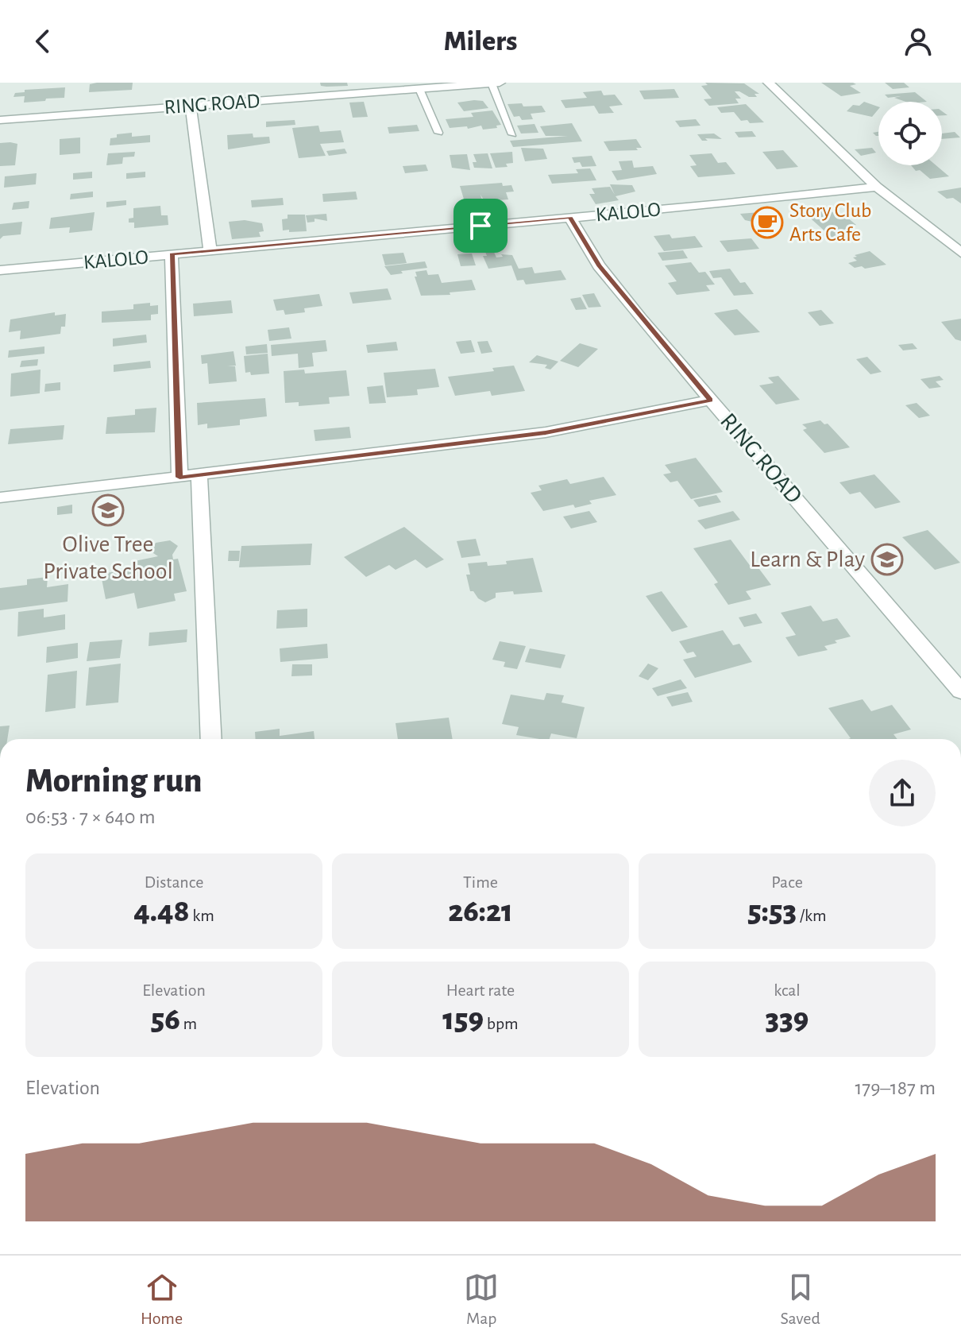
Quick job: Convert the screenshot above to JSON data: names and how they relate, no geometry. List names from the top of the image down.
{
  "streets": {
    "street": ["RING ROAD", "KALOLO"]
  },
  "crossings": [
    ["RING ROAD", "KALOLO"]
  ],
  "places": {
    "cafe": ["Story Club Arts Cafe"],
    "school or university": ["Olive Tree Private School", "Learn & Play"]
  },
  "page": {
    "header": "Milers",
    "heading": ["Morning run", "06:53 · 7 × 640 m"],
    "stats": [
      ["Distance", "4.48 km"],
      ["Time", "26:21"],
      ["Pace", "5:53 /km"],
      ["Elevation", "56 m"],
      ["Heart rate", "159 bpm"],
      ["kcal", "339"]
    ],
    "chart": ["Elevation", "179–187 m"],
    "tabs": ["Home", "Map", "Saved"]
  }
}
